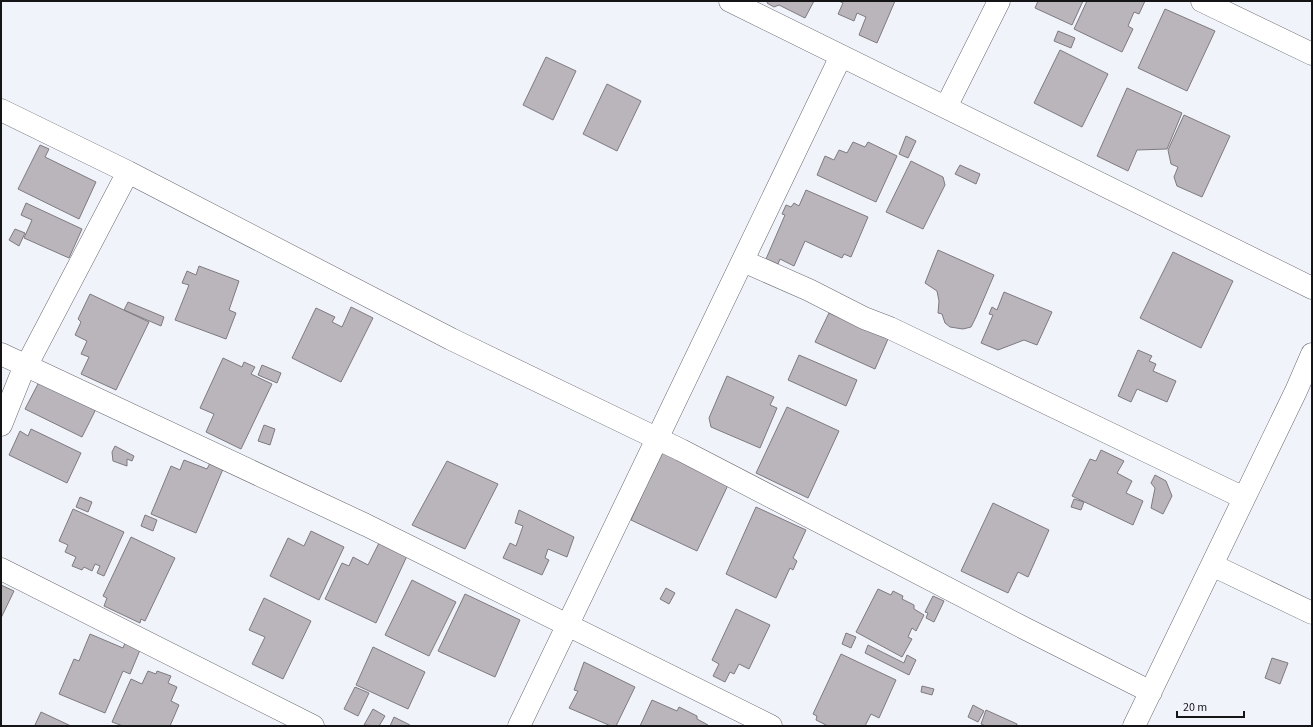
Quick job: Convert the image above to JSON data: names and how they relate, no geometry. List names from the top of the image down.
{
  "scale_bar": "20 m"
}
